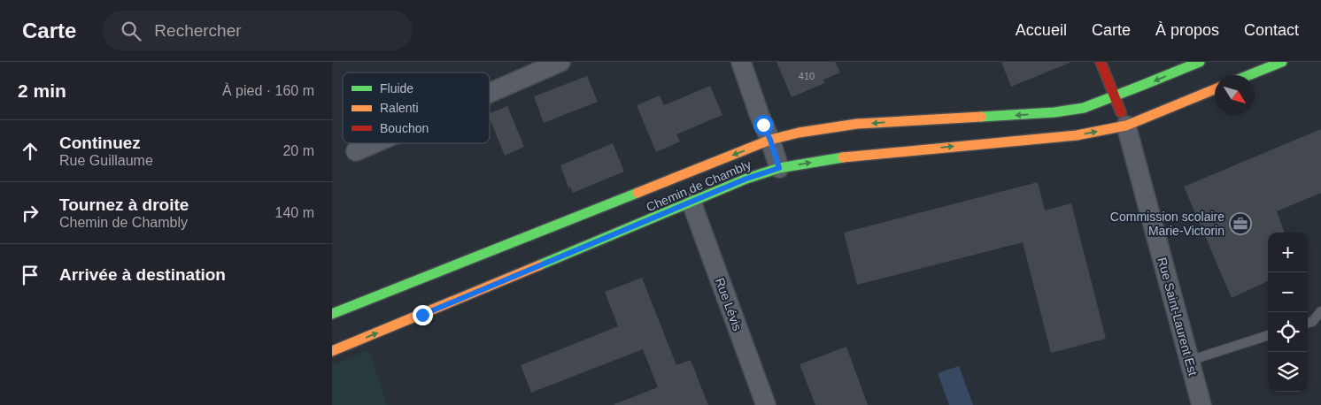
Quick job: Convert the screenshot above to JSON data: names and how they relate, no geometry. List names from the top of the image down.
{
  "streets": {
    "main road": ["Chemin de Chambly"],
    "street": ["Rue Lévis", "Rue Saint-Laurent Est"]
  },
  "crossings": [
    ["Chemin de Chambly", "Rue Lévis"],
    ["Chemin de Chambly", "Rue Saint-Laurent Est"]
  ],
  "places": {
    "office": ["Commission scolaire Marie-Victorin"]
  },
  "house_numbers": ["410"],
  "legend": ["Fluide", "Ralenti", "Bouchon"],
  "north": "bottom right",
  "page": {
    "header": "Carte",
    "search": "Rechercher",
    "nav": [
      "Accueil",
      "Carte",
      "À propos",
      "Contact"
    ],
    "heading": ["2 min", "À pied · 160 m"],
    "list": [
      ["Continuez", "Rue Guillaume", "20 m"],
      ["Tournez à droite", "Chemin de Chambly", "140 m"],
      "Arrivée à destination"
    ],
    "map_buttons": ["+", "−"]
  }
}
